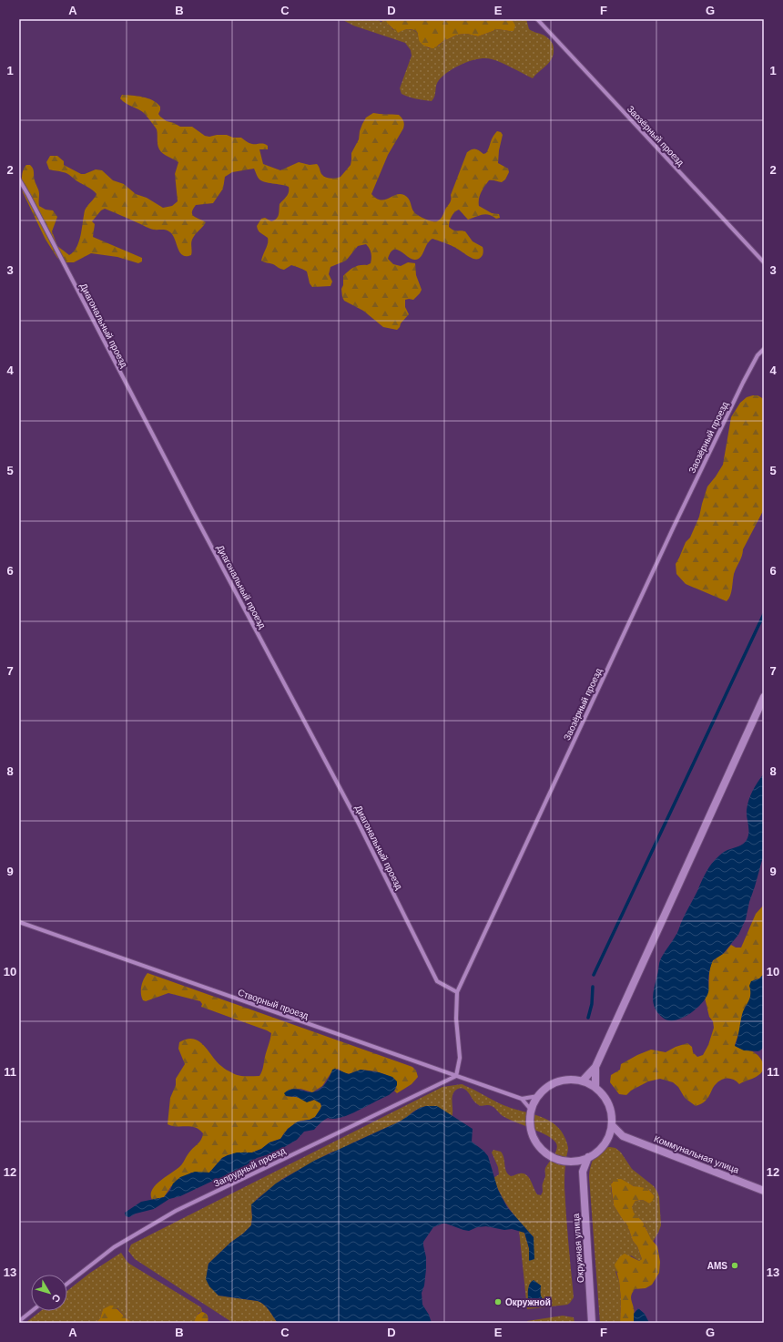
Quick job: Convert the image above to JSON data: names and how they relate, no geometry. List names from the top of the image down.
{
  "streets": {
    "main road": ["Коммунальная улица", "Окружная улица"],
    "street": [
      "Заозёрный проезд",
      "Диагональный проезд",
      "Створный проезд",
      "Запрудный проезд"
    ]
  },
  "crossings": [
    ["Заозёрный проезд", "Диагональный проезд"],
    ["Заозёрный проезд", "Створный проезд"],
    ["Заозёрный проезд", "Запрудный проезд"],
    ["Створный проезд", "Запрудный проезд"]
  ],
  "places": ["AMS", "Окружной"],
  "north": "bottom right",
  "grid": {
    "columns": [
      "A",
      "B",
      "C",
      "D",
      "E",
      "F",
      "G"
    ],
    "rows": [
      "1",
      "2",
      "3",
      "4",
      "5",
      "6",
      "7",
      "8",
      "9",
      "10",
      "11",
      "12",
      "13"
    ]
  }
}
